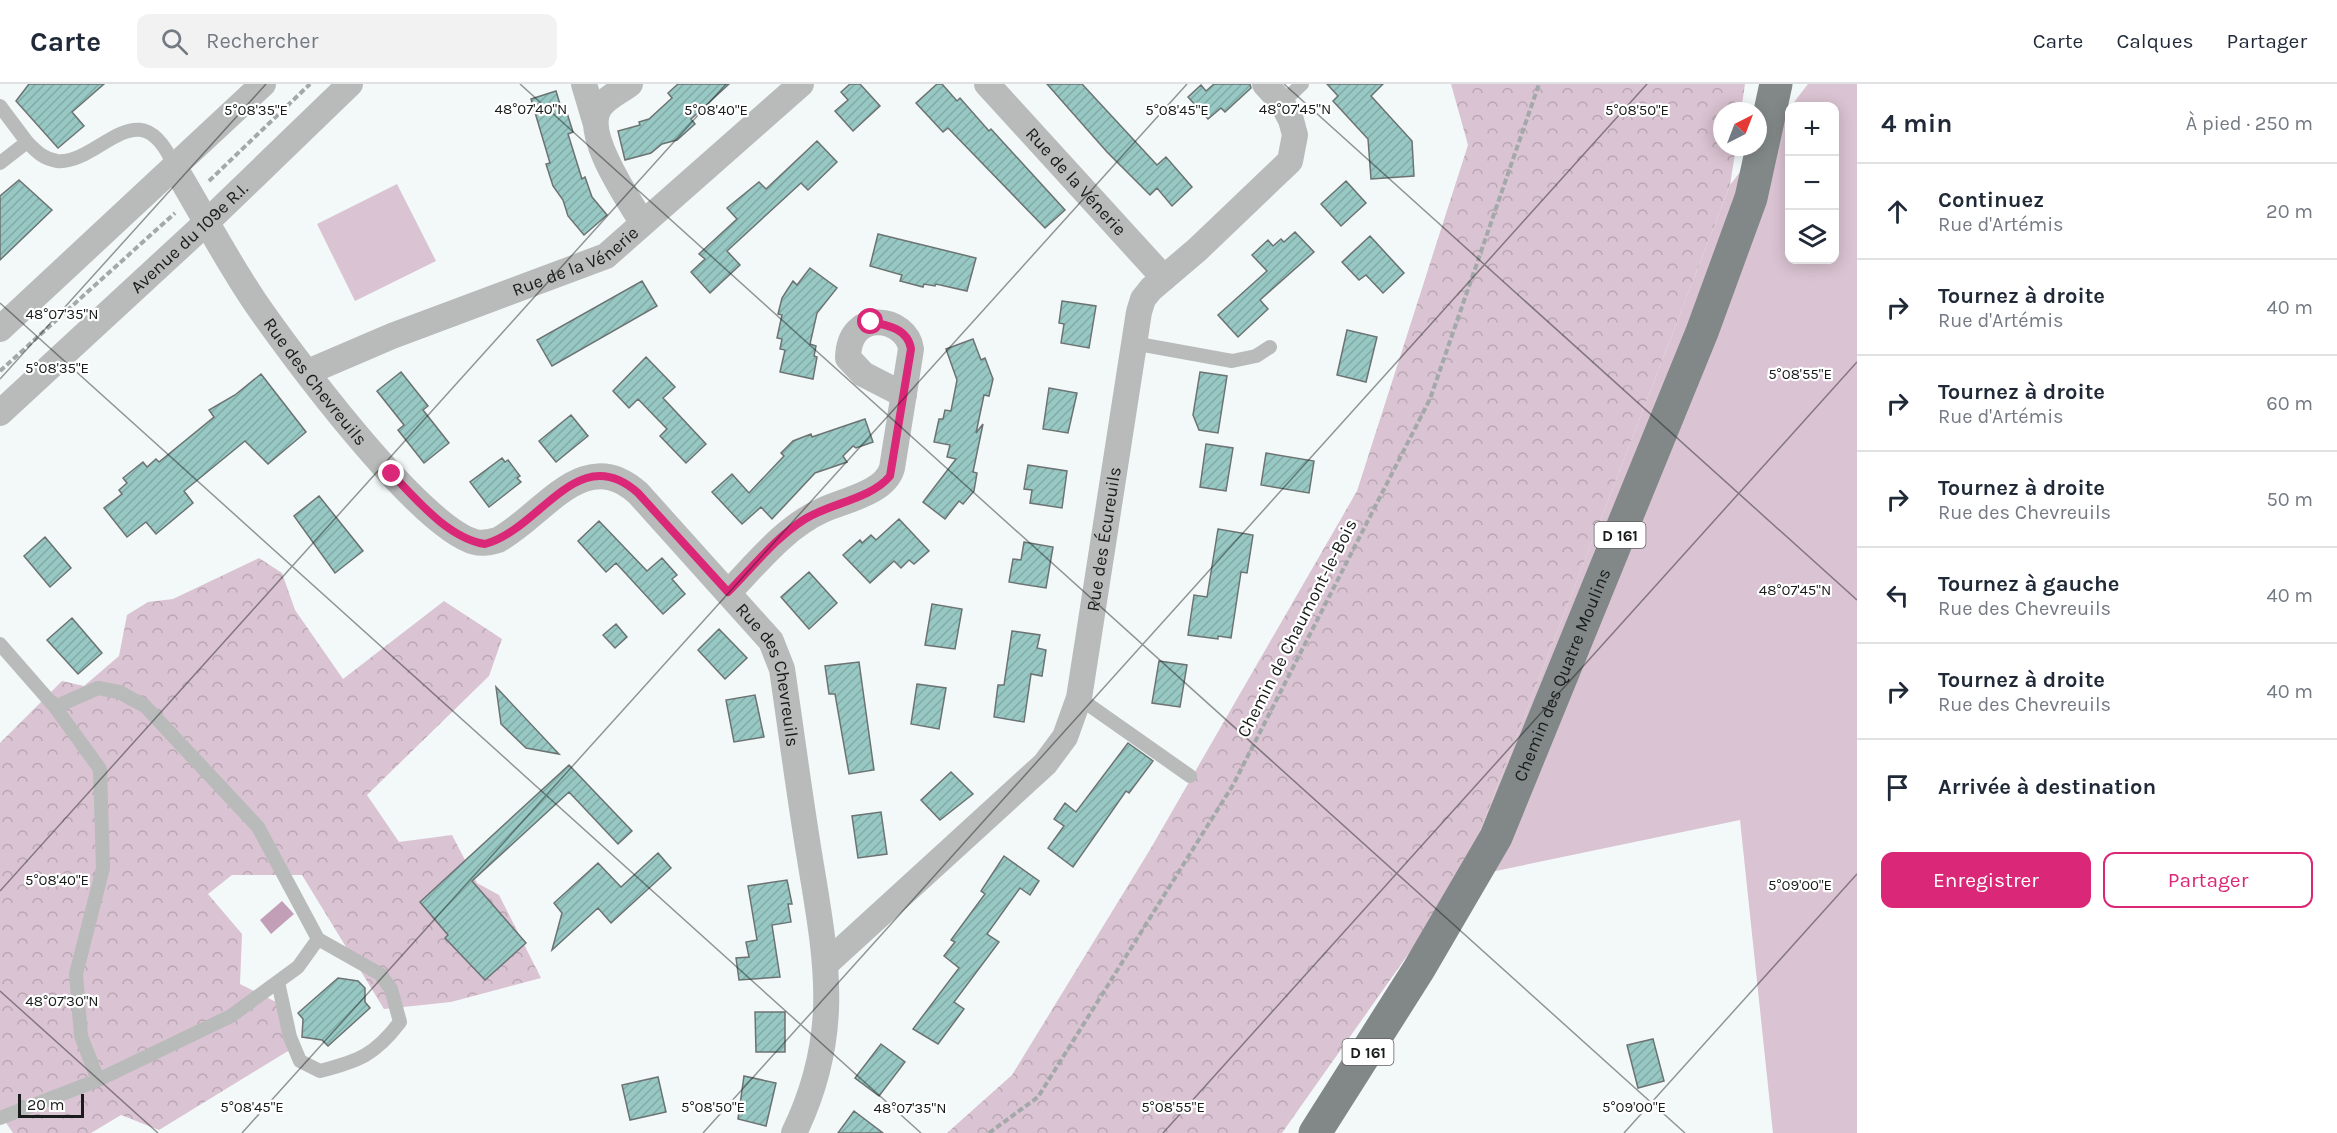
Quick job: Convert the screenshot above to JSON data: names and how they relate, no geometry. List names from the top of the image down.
{
  "streets": {
    "main road": ["D 161", "Chemin des Quatre Moulins"],
    "street": [
      "Rue de la Vénerie",
      "Avenue du 109e R.I.",
      "Rue des Chevreuils",
      "Rue des Écureuils"
    ],
    "path": ["Chemin de Chaumont-le-Bois"]
  },
  "crossings": [
    ["Rue de la Vénerie", "Rue des Chevreuils"],
    ["Rue de la Vénerie", "Rue des Écureuils"],
    ["Avenue du 109e R.I.", "Rue des Chevreuils"],
    ["Rue des Chevreuils", "Rue des Écureuils"]
  ],
  "scale_bar": "20 m",
  "north": "top right",
  "page": {
    "header": "Carte",
    "search": "Rechercher",
    "nav": ["Carte", "Calques", "Partager"],
    "heading": ["4 min", "À pied · 250 m"],
    "map_buttons": ["+", "−"],
    "list": [
      ["Continuez", "Rue d'Artémis", "20 m"],
      ["Tournez à droite", "Rue d'Artémis", "40 m"],
      ["Tournez à droite", "Rue d'Artémis", "60 m"],
      ["Tournez à droite", "Rue des Chevreuils", "50 m"],
      ["Tournez à gauche", "Rue des Chevreuils", "40 m"],
      ["Tournez à droite", "Rue des Chevreuils", "40 m"],
      "Arrivée à destination"
    ],
    "buttons": ["Enregistrer", "Partager"],
    "scale": "20 m"
  },
  "coordinates": [
    "48°07'40\"N",
    "48°07'45\"N",
    "5°08'45\"E",
    "5°08'50\"E",
    "5°08'35\"E",
    "5°08'40\"E",
    "48°07'35\"N",
    "5°08'55\"E",
    "5°09'00\"E",
    "48°07'30\"N"
  ]
}
